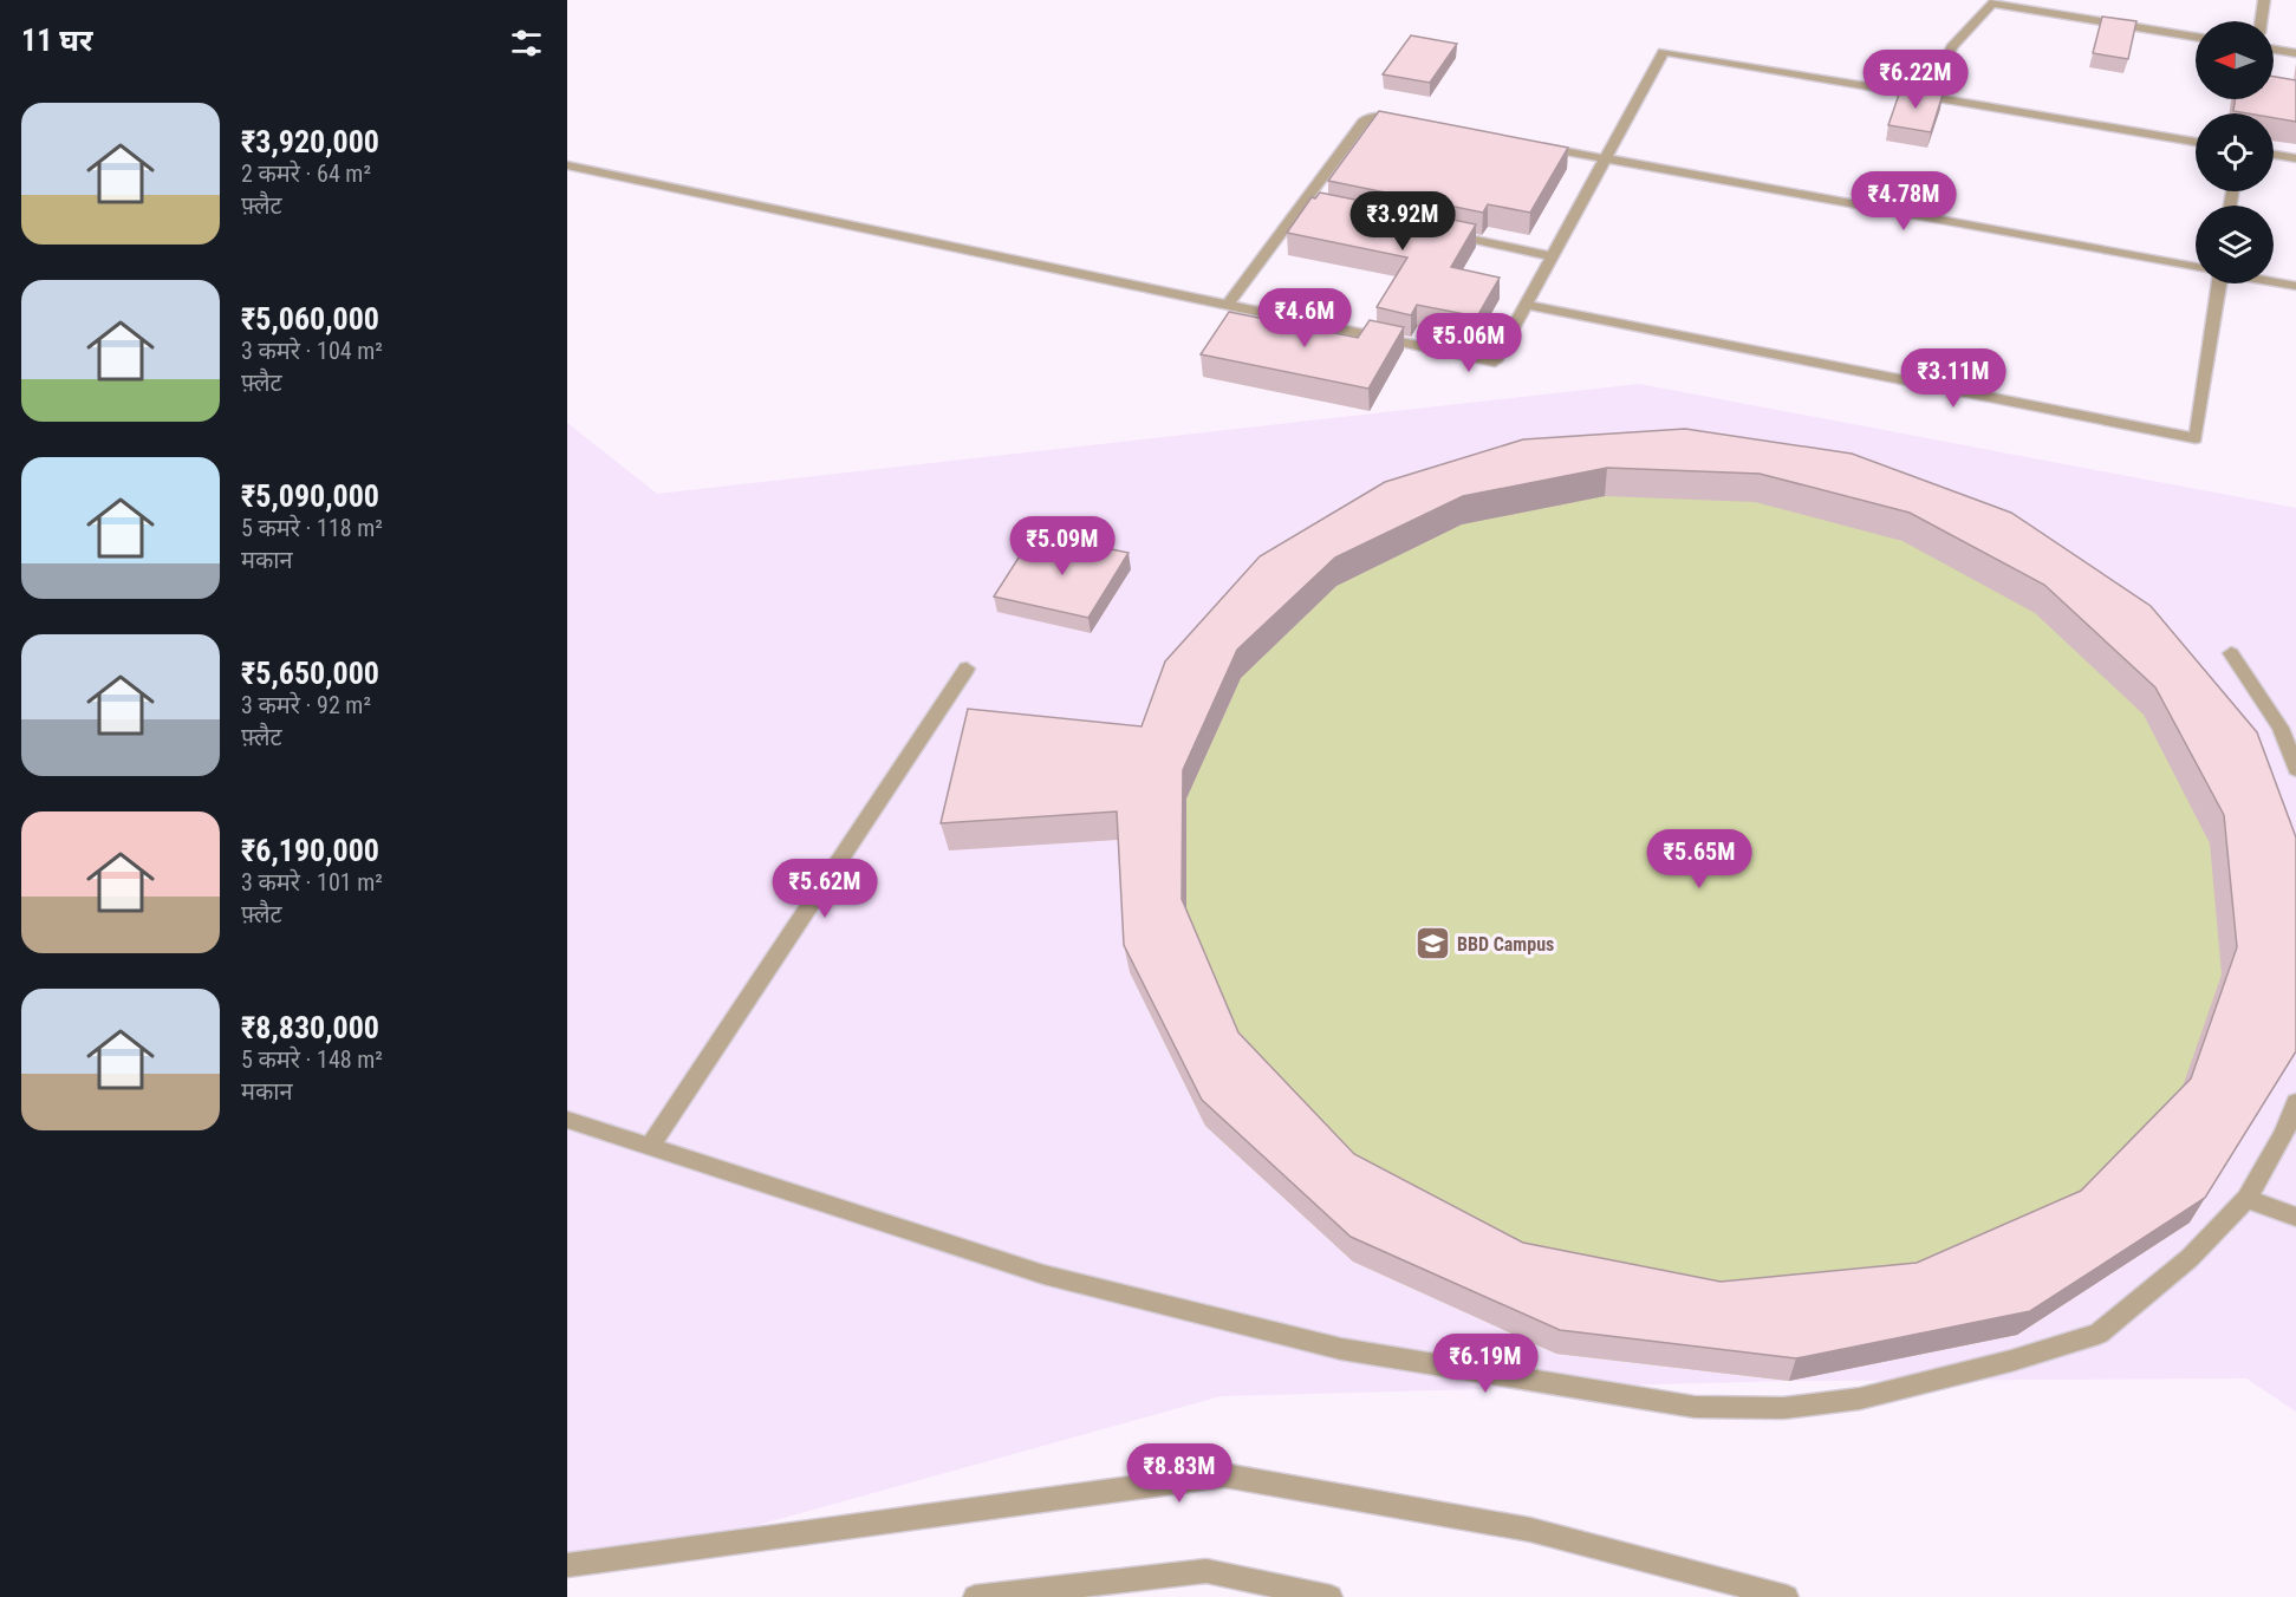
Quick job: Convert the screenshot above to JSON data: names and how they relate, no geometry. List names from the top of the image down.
{
  "places": {
    "school or university": ["BBD Campus"]
  },
  "north": "left",
  "page": {
    "heading": "11 घर",
    "price": [
      "₹6.22M",
      "₹4.78M",
      "₹3.92M",
      "₹4.6M",
      "₹5.06M",
      "₹3.11M",
      "₹5.09M",
      "₹5.65M",
      "₹5.62M",
      "₹6.19M",
      "₹8.83M"
    ],
    "list": [
      {
        "name": "₹3,920,000",
        "note": "2 कमरे · 64 m² · फ़्लैट"
      },
      {
        "name": "₹5,060,000",
        "note": "3 कमरे · 104 m² · फ़्लैट"
      },
      {
        "name": "₹5,090,000",
        "note": "5 कमरे · 118 m² · मकान"
      },
      {
        "name": "₹5,650,000",
        "note": "3 कमरे · 92 m² · फ़्लैट"
      },
      {
        "name": "₹6,190,000",
        "note": "3 कमरे · 101 m² · फ़्लैट"
      },
      {
        "name": "₹8,830,000",
        "note": "5 कमरे · 148 m² · मकान"
      }
    ]
  }
}
